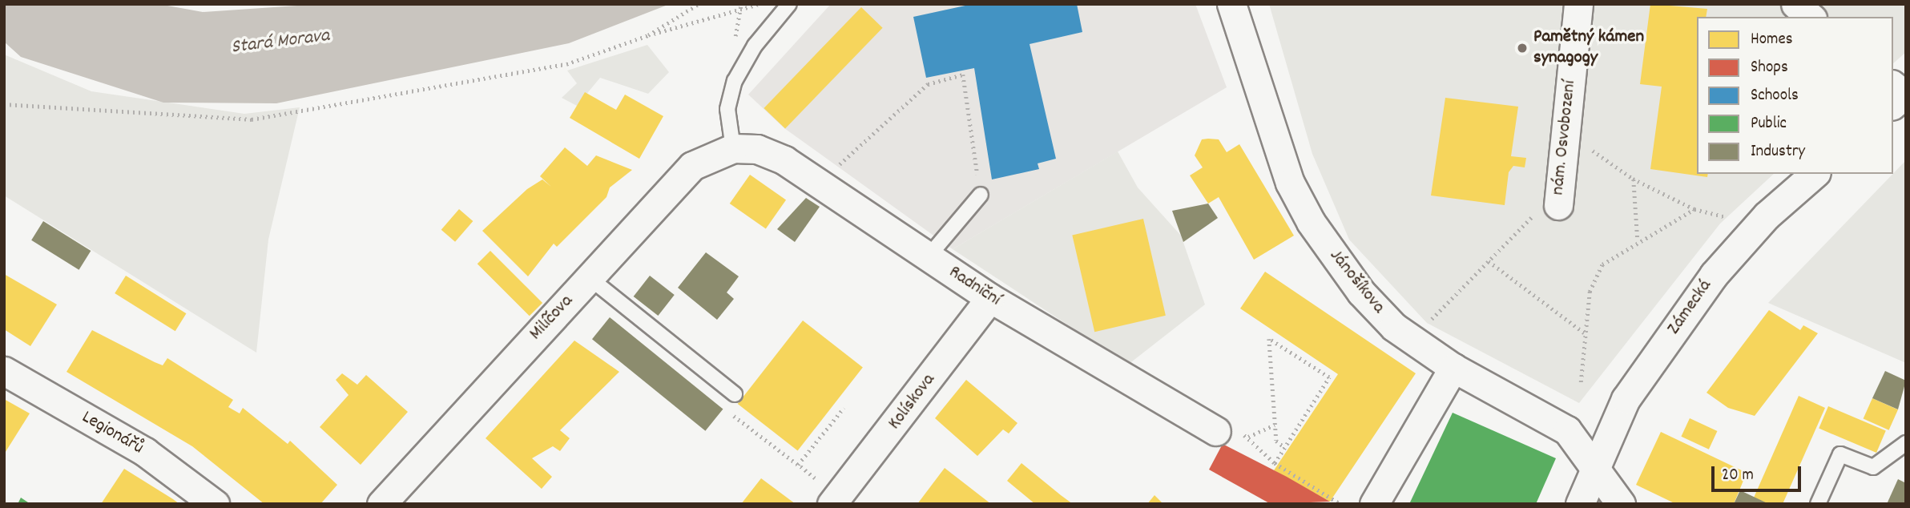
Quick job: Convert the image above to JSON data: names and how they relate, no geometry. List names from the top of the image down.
{
  "streets": {
    "street": [
      "nám. Osvobození",
      "Jánošíkova",
      "Radniční",
      "Zámecká",
      "Milíčova",
      "Kolískova",
      "Legionářů"
    ]
  },
  "crossings": [
    ["Jánošíkova", "Zámecká"],
    ["Radniční", "Milíčova"],
    ["Radniční", "Kolískova"]
  ],
  "water": ["Stará Morava"],
  "places": ["Pamětný kámen synagogy"],
  "legend": [
    "Homes",
    "Shops",
    "Schools",
    "Public",
    "Industry"
  ],
  "scale_bar": "20 m"
}
